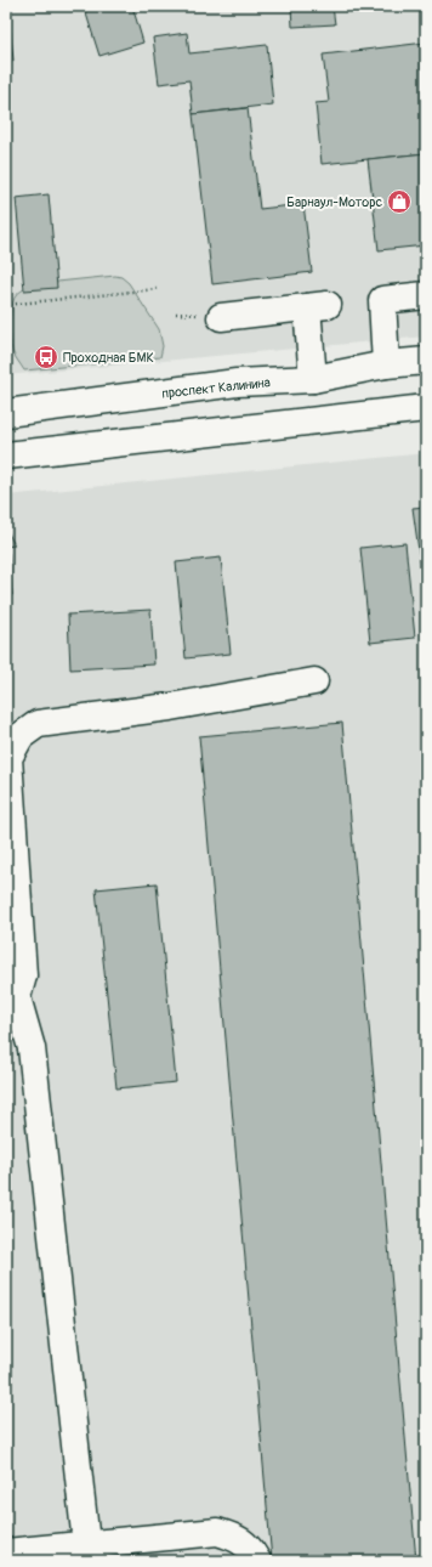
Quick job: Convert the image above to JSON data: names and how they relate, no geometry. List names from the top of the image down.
{
  "streets": {
    "main road": ["проспект Калинина"]
  },
  "places": {
    "shop": ["Барнаул-Моторс"],
    "bus stop": ["Проходная БМК"]
  }
}
